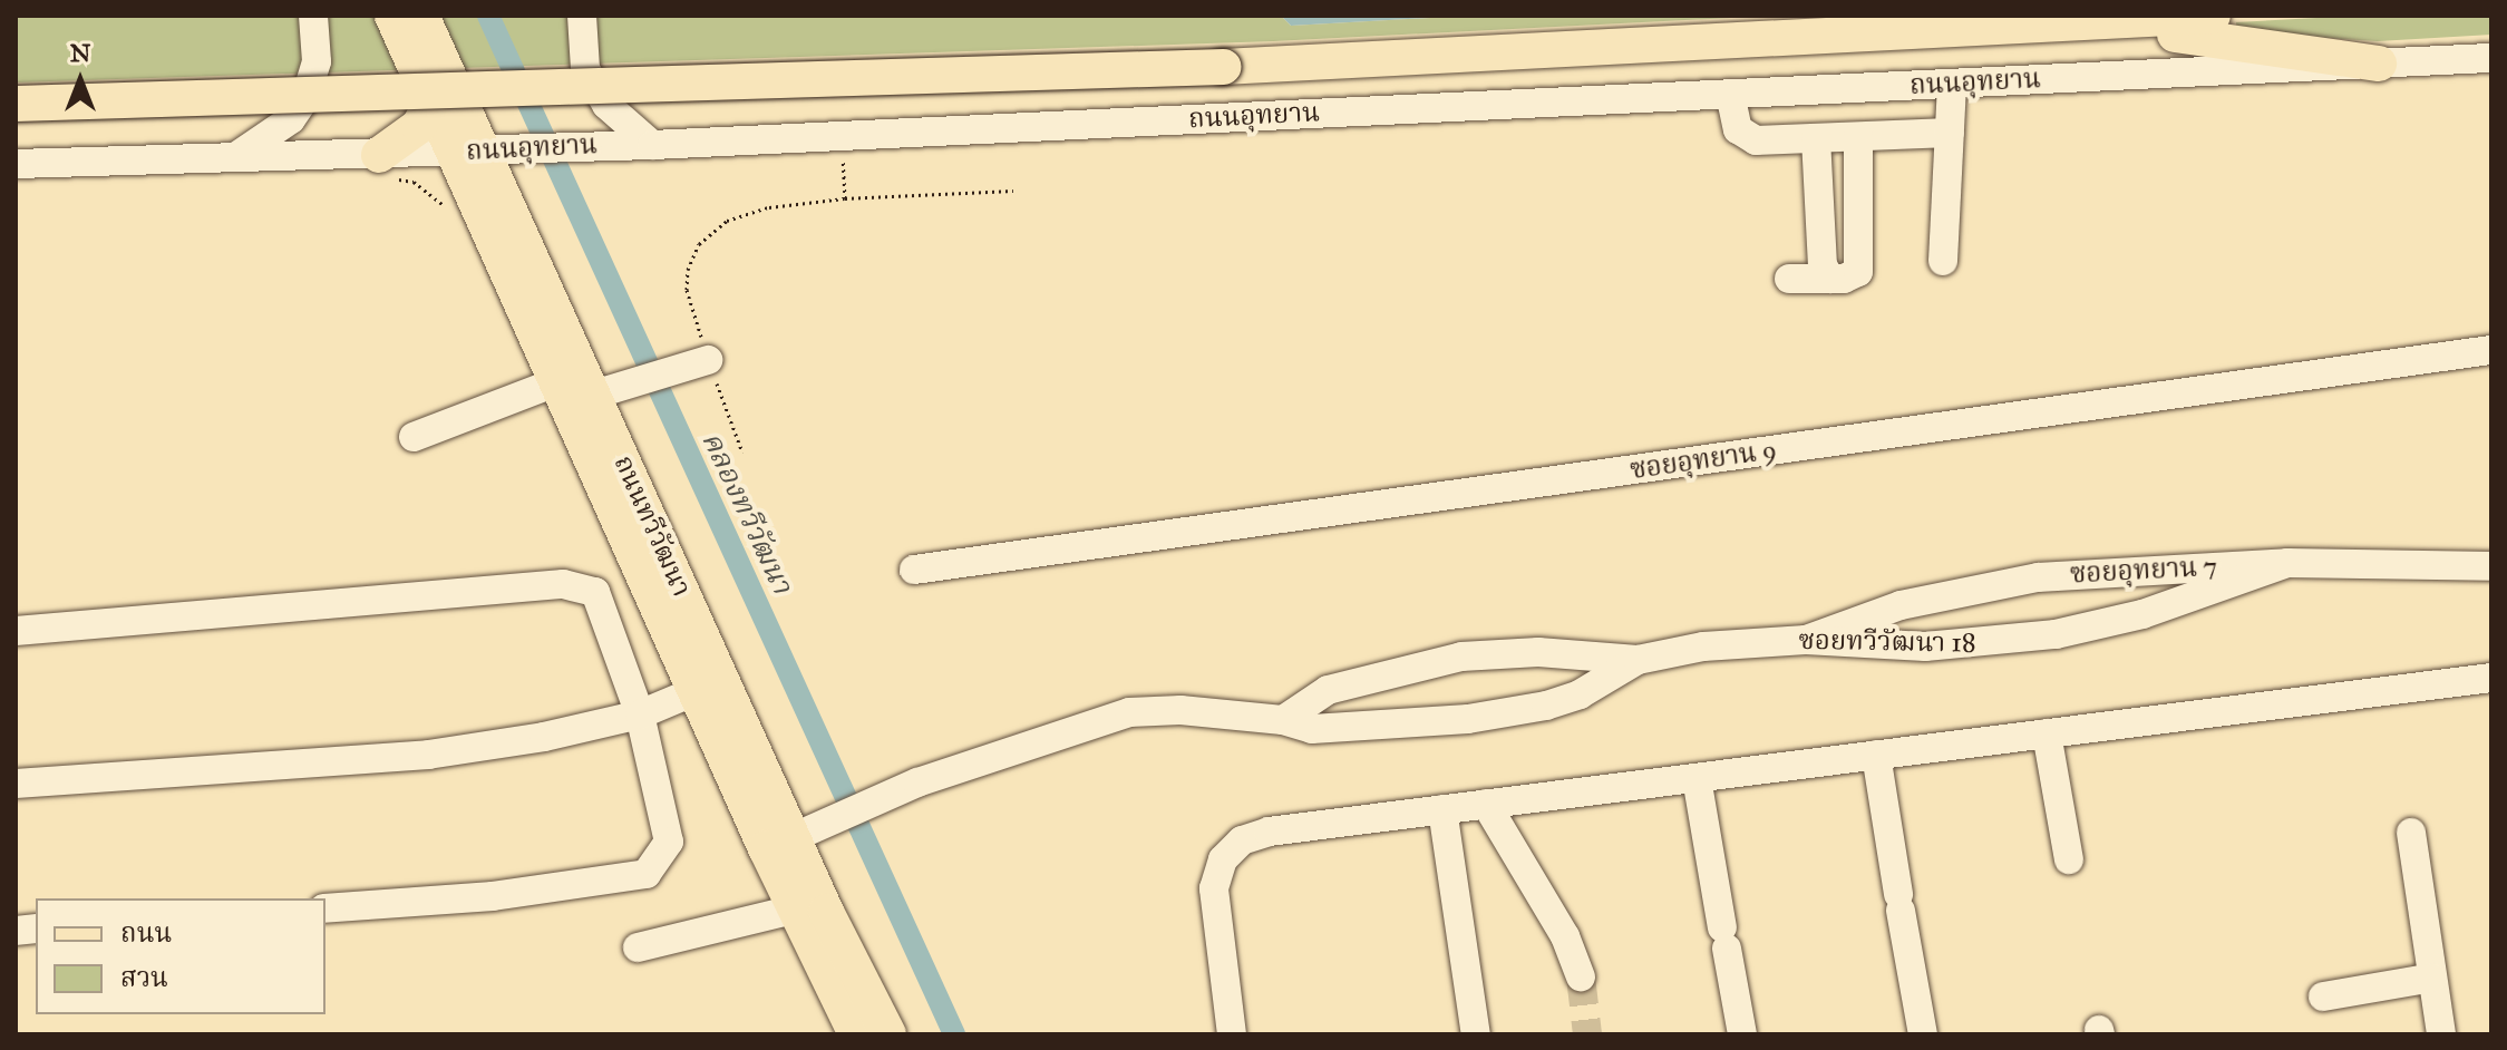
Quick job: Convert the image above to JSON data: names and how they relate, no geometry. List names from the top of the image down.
{
  "streets": {
    "main road": ["ถนนอุทยาน", "ถนนทวีวัฒนา"],
    "street": ["ซอยอุทยาน 9", "ซอยอุทยาน 7", "ซอยทวีวัฒนา 18"]
  },
  "crossings": [
    ["ถนนอุทยาน", "ถนนทวีวัฒนา"],
    ["ถนนทวีวัฒนา", "ซอยทวีวัฒนา 18"],
    ["ซอยอุทยาน 7", "ซอยทวีวัฒนา 18"]
  ],
  "water": ["คลองทวีวัฒนา"],
  "legend": ["ถนน", "สวน"],
  "north": "top"
}
